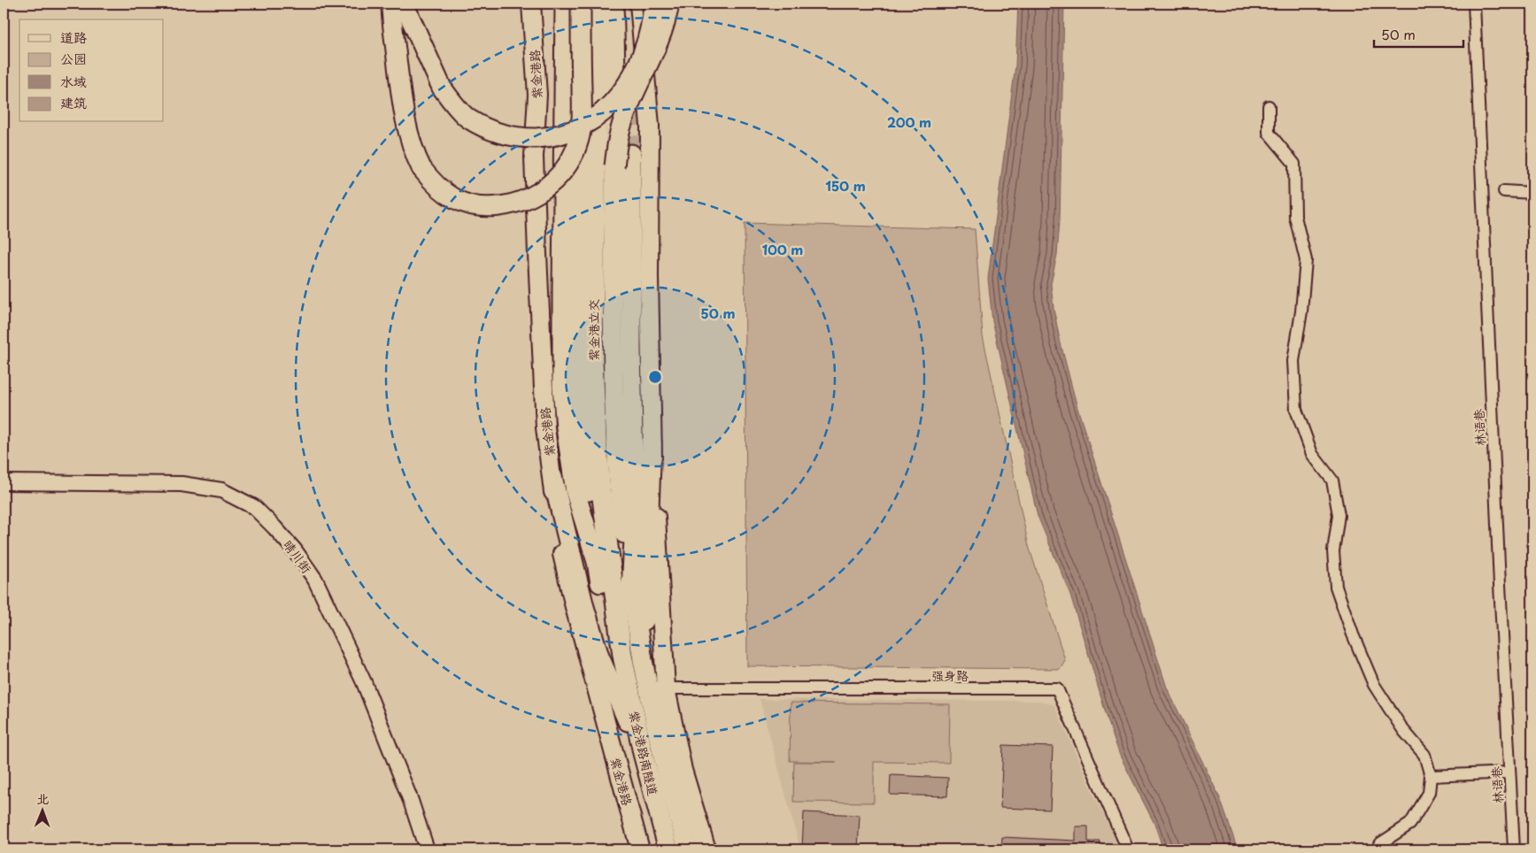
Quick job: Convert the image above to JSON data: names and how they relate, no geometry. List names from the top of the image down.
{
  "streets": {
    "highway": ["紫金港立交", "紫金港路南隧道"],
    "main road": ["紫金港路"],
    "street": ["林语巷", "晴川街", "强身路"]
  },
  "crossings": [
    ["紫金港立交", "紫金港路南隧道"]
  ],
  "legend": [
    "道路",
    "公园",
    "水域",
    "建筑"
  ],
  "scale_bar": "50 m",
  "north": "top",
  "rings": [
    "200 m",
    "150 m",
    "100 m",
    "50 m"
  ]
}
